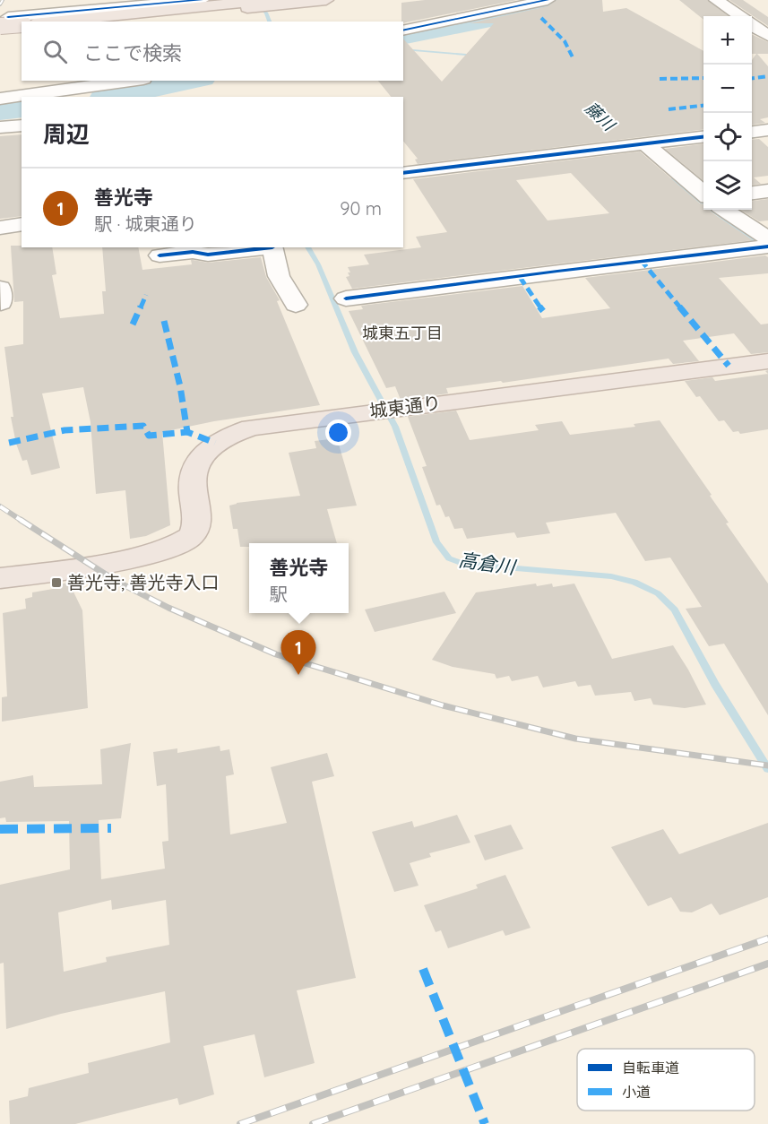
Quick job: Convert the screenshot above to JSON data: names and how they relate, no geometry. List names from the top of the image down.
{
  "streets": {
    "highway": ["城東通り"]
  },
  "districts": ["城東五丁目"],
  "water": ["藤川", "高倉川"],
  "places": {
    "transit": ["善光寺; 善光寺入口"]
  },
  "legend": ["自転車道", "小道"],
  "page": {
    "map_buttons": ["+", "−"],
    "search": "ここで検索",
    "heading": "周辺",
    "list": [
      {
        "mark": "1",
        "name": "善光寺",
        "note": "駅 · 城東通り",
        "value": "90 m"
      }
    ],
    "popup": ["善光寺", "駅"],
    "pins": "1"
  }
}
